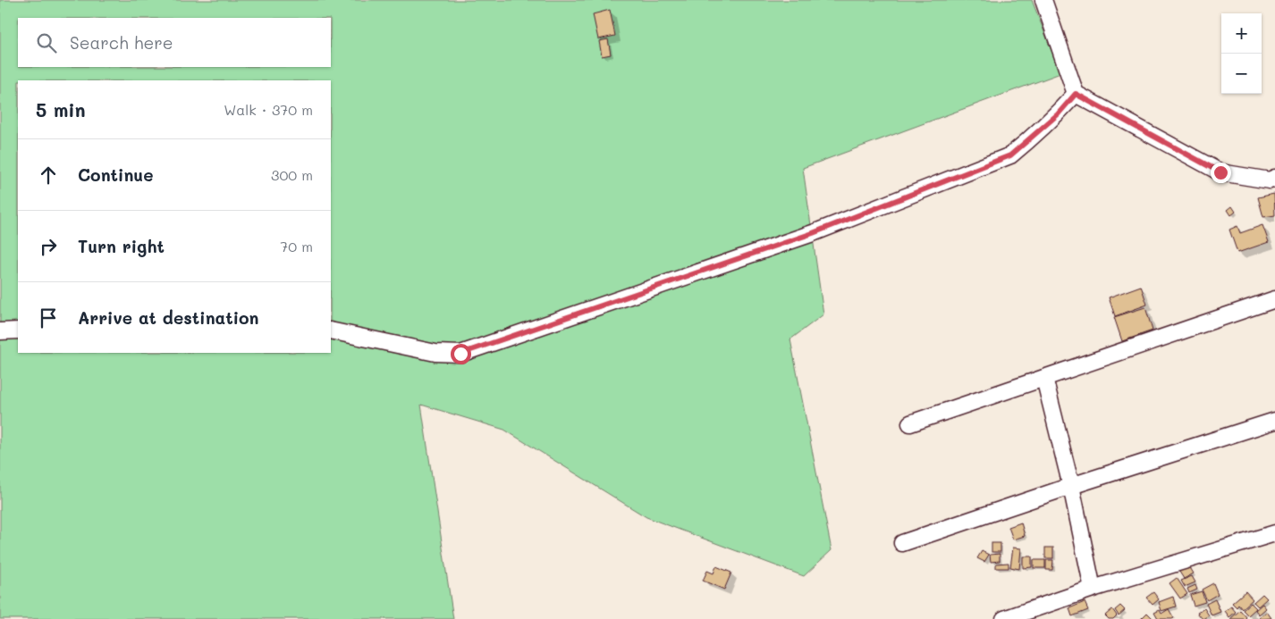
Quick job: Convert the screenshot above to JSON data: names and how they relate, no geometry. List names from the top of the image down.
{
  "page": {
    "map_buttons": ["+", "−"],
    "search": "Search here",
    "heading": ["5 min", "Walk · 370 m"],
    "list": [
      ["Continue", "300 m"],
      ["Turn right", "70 m"],
      "Arrive at destination"
    ]
  }
}
